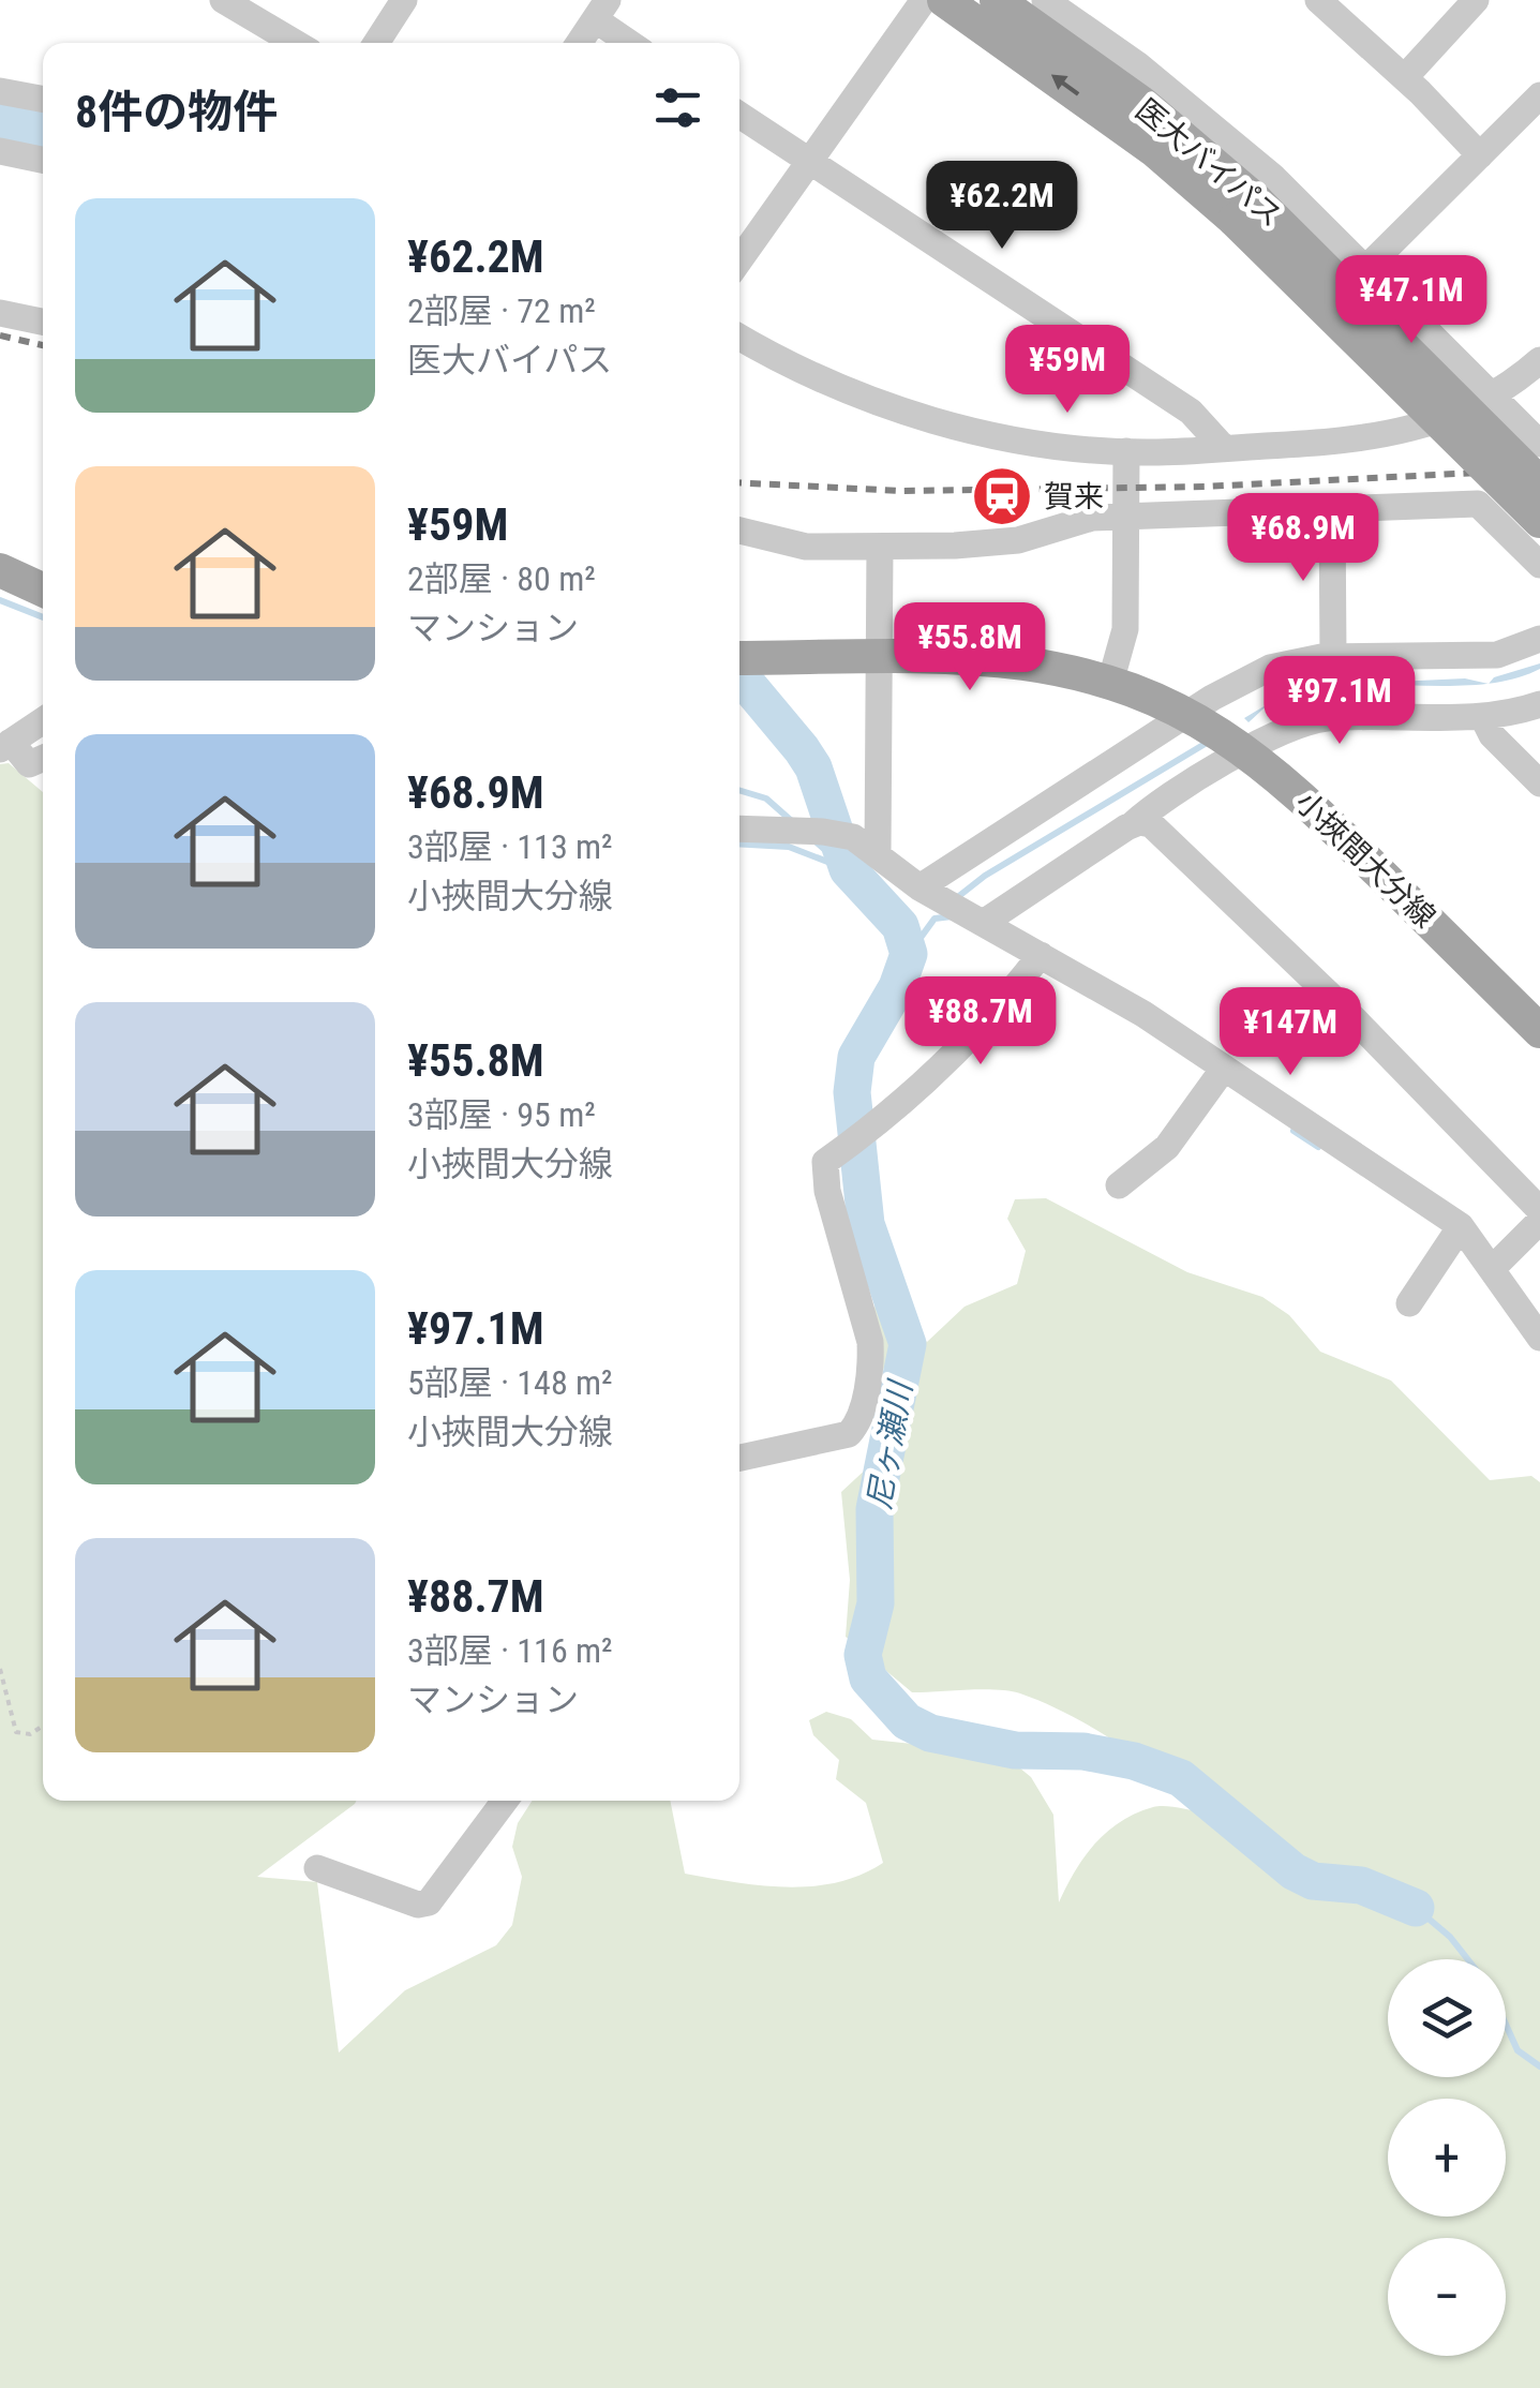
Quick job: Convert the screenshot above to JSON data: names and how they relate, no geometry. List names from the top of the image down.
{
  "streets": {
    "main road": ["医大バイパス", "小挾間大分線"]
  },
  "water": ["尼ヶ瀬川"],
  "places": {
    "station": ["賀来"]
  },
  "page": {
    "heading": "8件の物件",
    "price": [
      "¥62.2M",
      "¥47.1M",
      "¥59M",
      "¥68.9M",
      "¥55.8M",
      "¥97.1M",
      "¥88.7M",
      "¥147M"
    ],
    "list": [
      {
        "name": "¥62.2M",
        "note": "2部屋 · 72 m² · 医大バイパス"
      },
      {
        "name": "¥59M",
        "note": "2部屋 · 80 m² · マンション"
      },
      {
        "name": "¥68.9M",
        "note": "3部屋 · 113 m² · 小挾間大分線"
      },
      {
        "name": "¥55.8M",
        "note": "3部屋 · 95 m² · 小挾間大分線"
      },
      {
        "name": "¥97.1M",
        "note": "5部屋 · 148 m² · 小挾間大分線"
      },
      {
        "name": "¥88.7M",
        "note": "3部屋 · 116 m² · マンション"
      }
    ],
    "map_buttons": ["+", "−"]
  }
}
